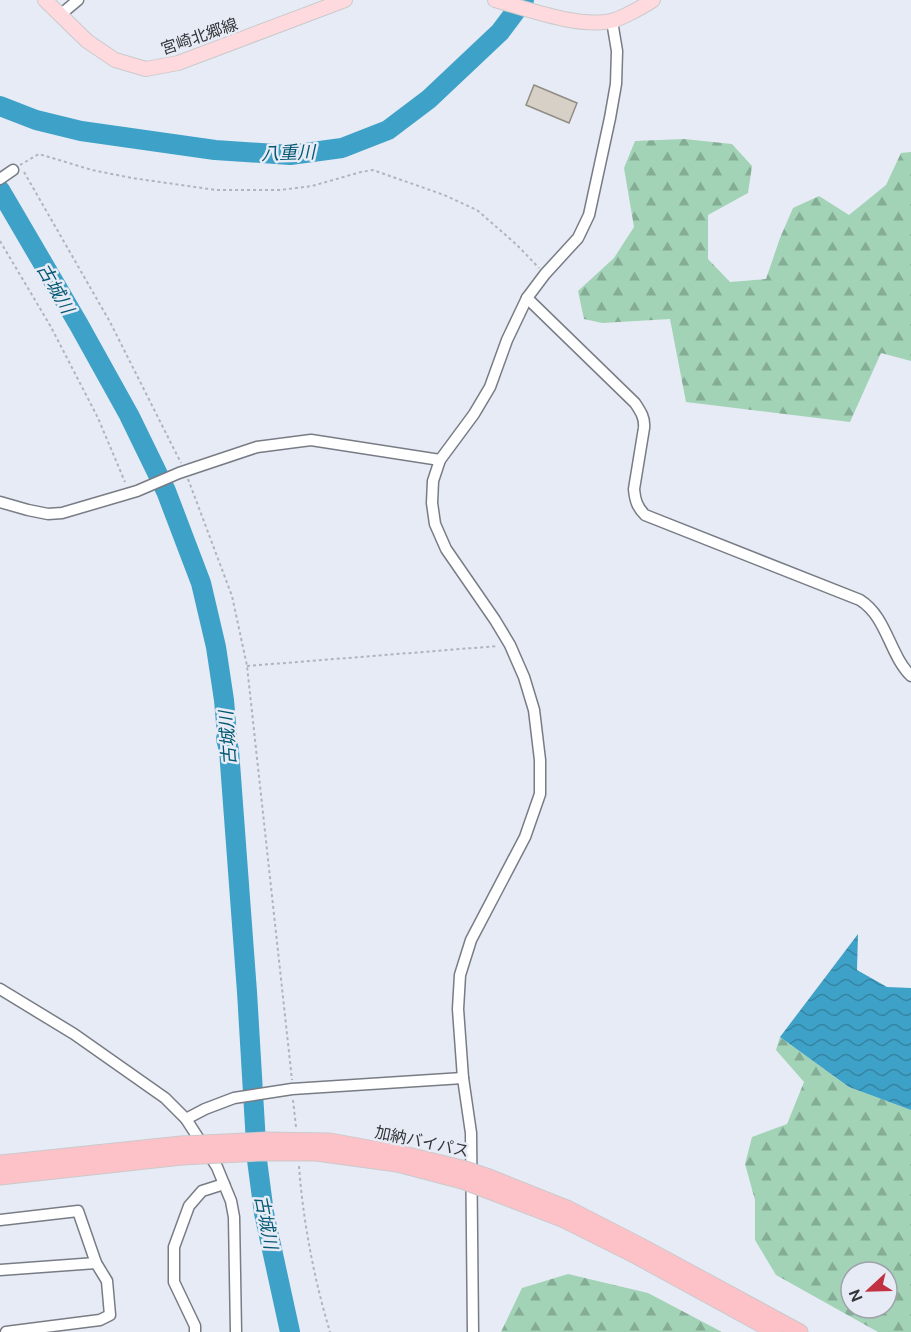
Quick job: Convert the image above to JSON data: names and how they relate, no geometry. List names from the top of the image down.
{
  "streets": {
    "highway": ["加納バイパス"],
    "main road": ["宮崎北郷線"]
  },
  "water": ["八重川", "古城川"],
  "north": "left"
}
